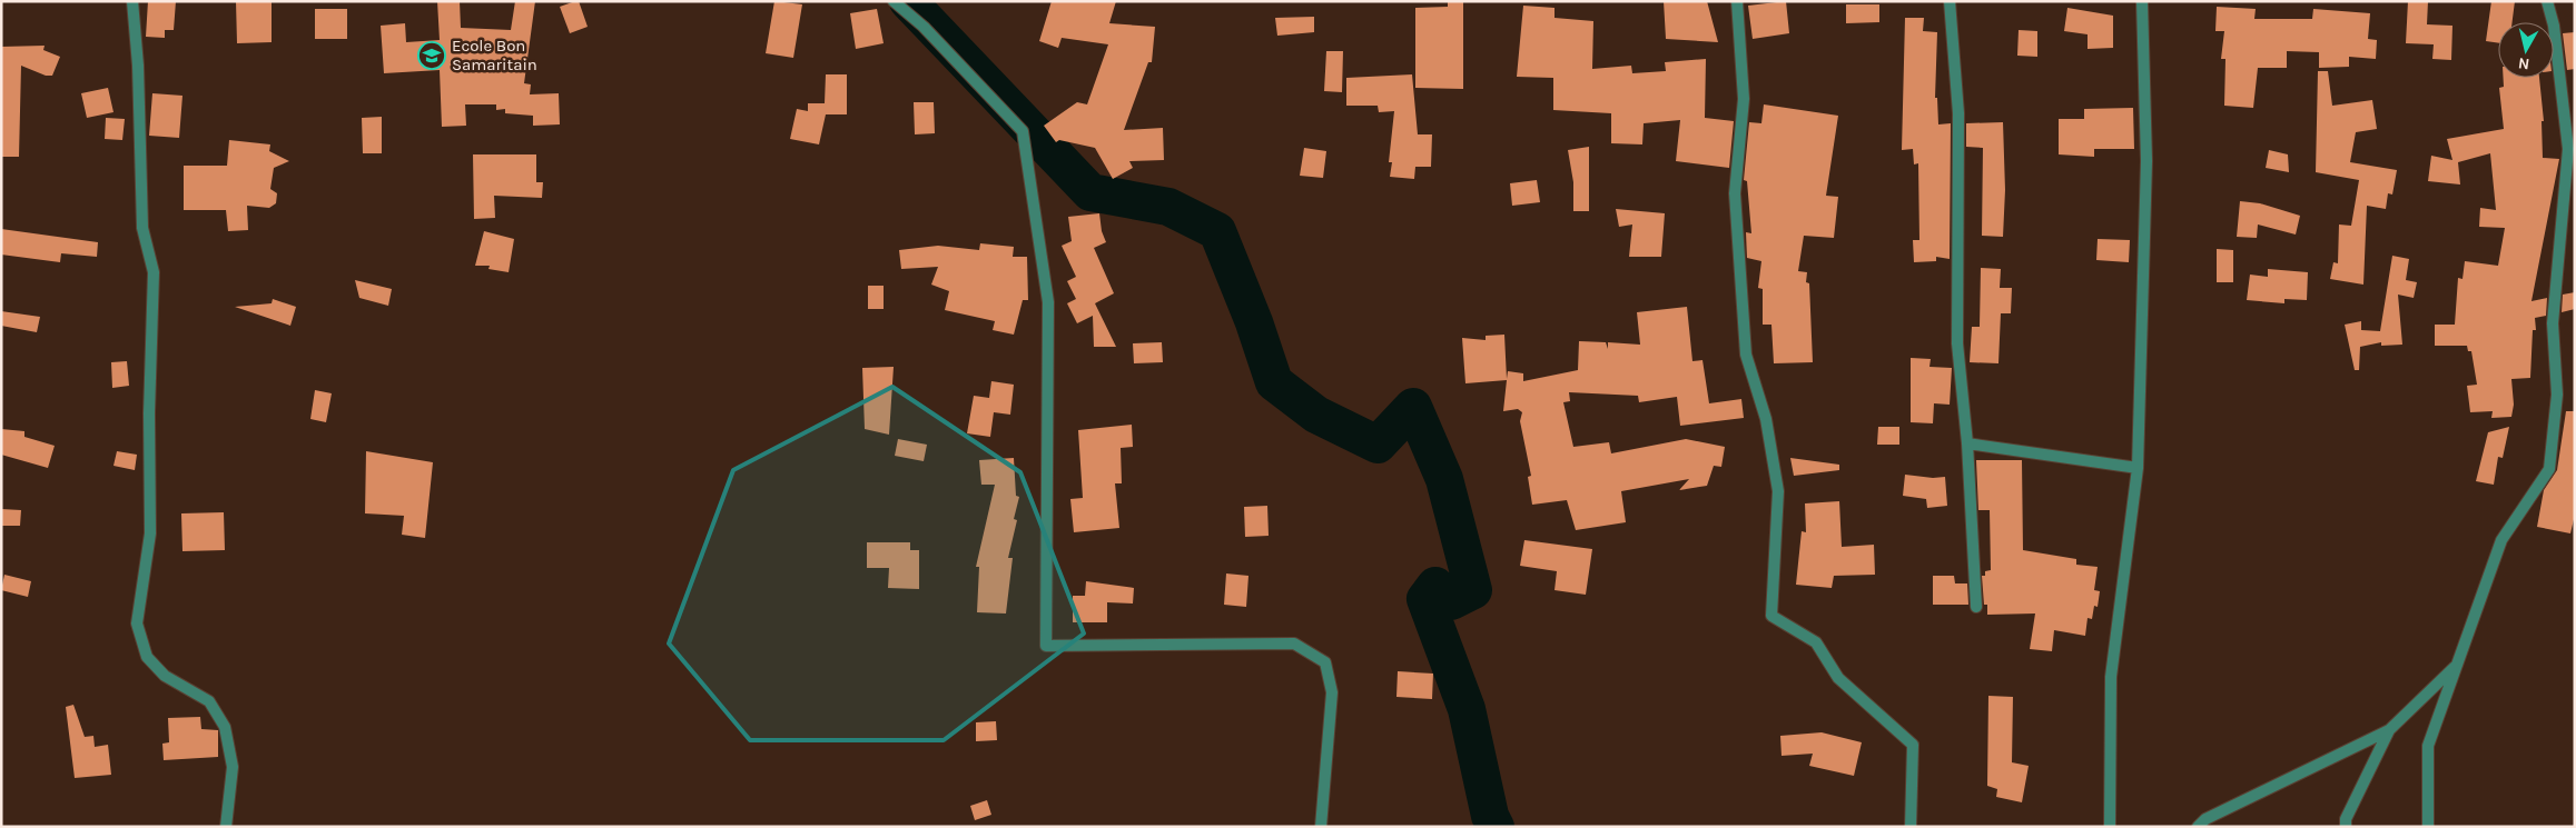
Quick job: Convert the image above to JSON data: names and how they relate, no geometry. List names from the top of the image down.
{
  "places": {
    "school or university": ["Ecole Bon Samaritain"]
  },
  "north": "bottom"
}
